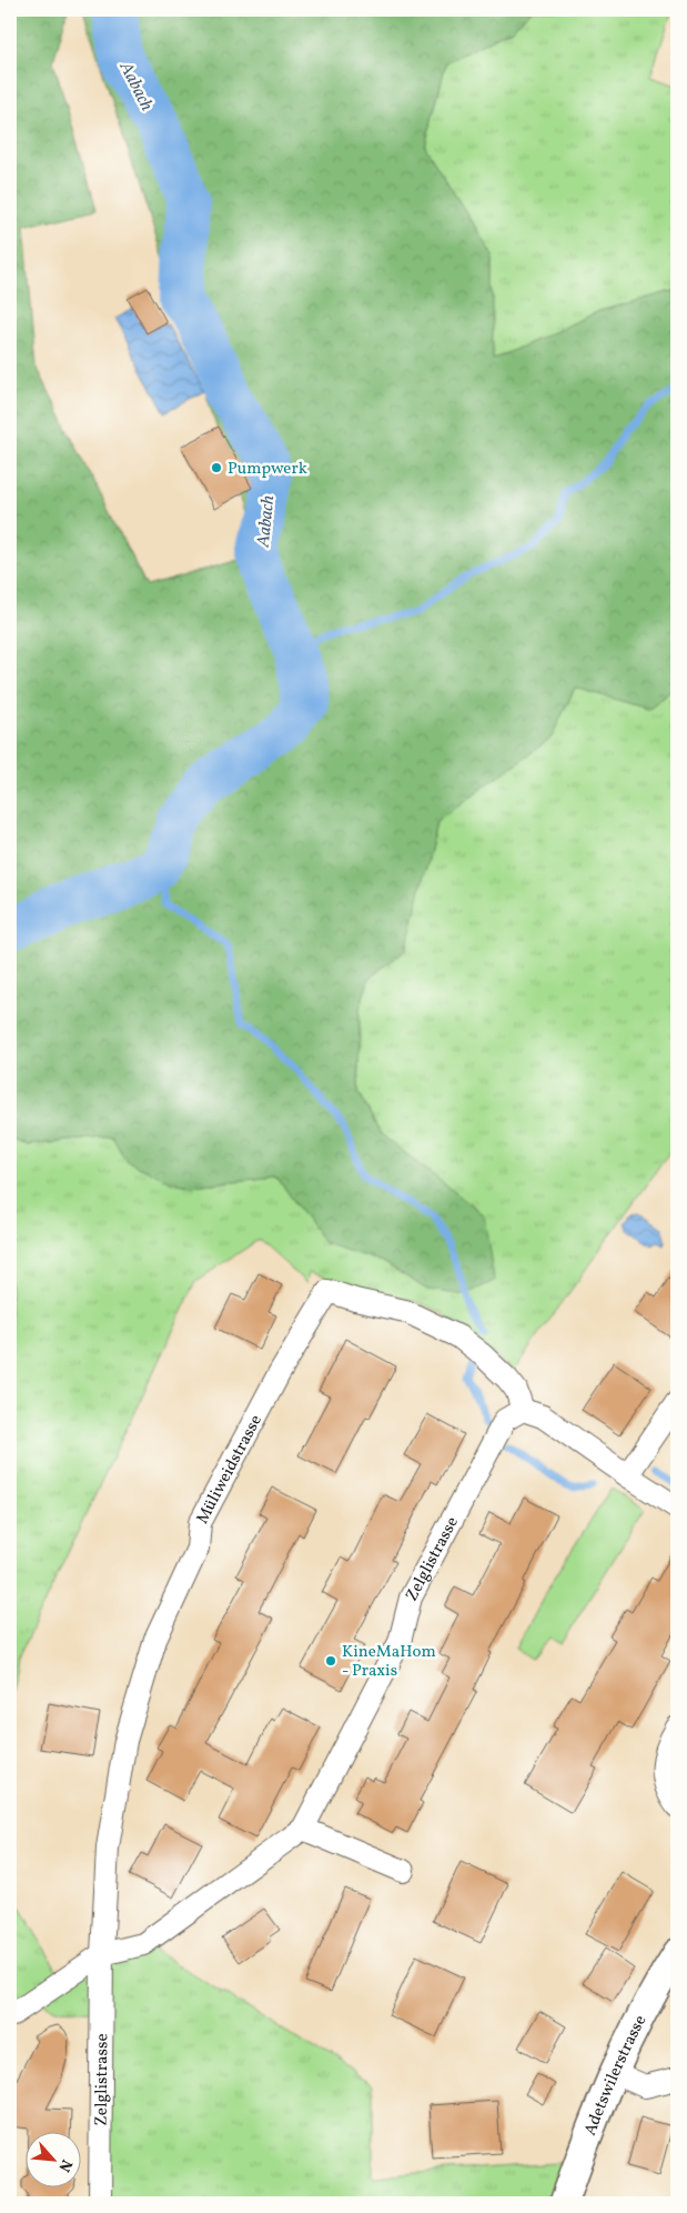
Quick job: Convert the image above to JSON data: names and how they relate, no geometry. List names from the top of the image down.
{
  "streets": {
    "street": ["Müliweidstrasse", "Zelglistrasse", "Adetswilerstrasse"]
  },
  "crossings": [
    ["Müliweidstrasse", "Zelglistrasse"]
  ],
  "water": ["Aabach"],
  "places": ["Pumpwerk", "KineMaHom - Praxis"],
  "north": "bottom right"
}
